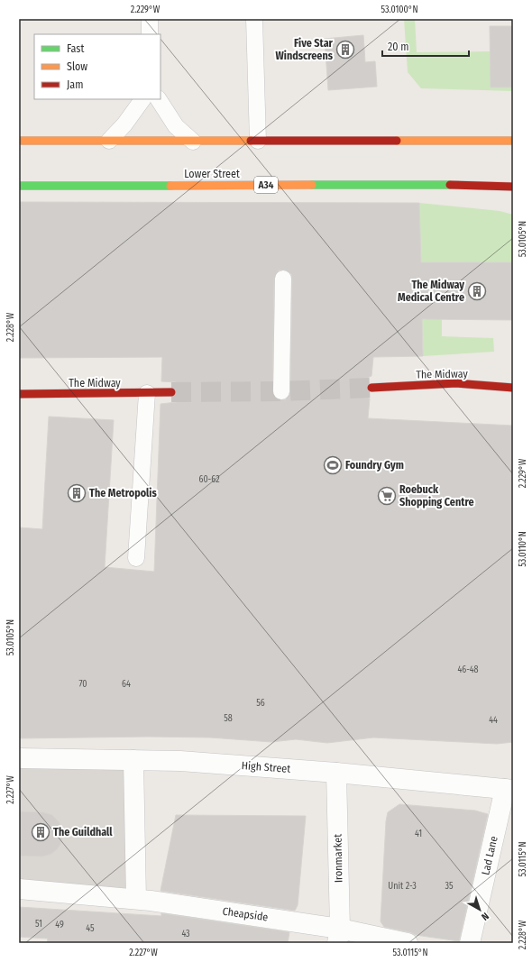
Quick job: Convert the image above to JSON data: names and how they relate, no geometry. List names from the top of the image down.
{
  "streets": {
    "main road": ["Lower Street", "A34", "The Midway"],
    "street": [
      "High Street",
      "Lad Lane",
      "Ironmarket",
      "Cheapside"
    ]
  },
  "crossings": [
    ["High Street", "Lad Lane"],
    ["High Street", "Ironmarket"],
    ["Ironmarket", "Cheapside"]
  ],
  "places": {
    "building": [
      "Five Star Windscreens",
      "The Midway Medical Centre",
      "The Metropolis",
      "The Guildhall"
    ],
    "sports": ["Foundry Gym"],
    "supermarket": ["Roebuck Shopping Centre"]
  },
  "house_numbers": [
    "60-62",
    "46-48",
    "70",
    "64",
    "56",
    "58",
    "44",
    "41",
    "Unit 2-3",
    "35",
    "51",
    "49",
    "45",
    "43"
  ],
  "legend": ["Fast", "Slow", "Jam"],
  "scale_bar": "20 m",
  "north": "bottom right",
  "coordinates": [
    "2.229°W",
    "53.0100°N",
    "53.0105°N",
    "2.228°W",
    "53.0110°N",
    "2.227°W",
    "53.0115°N"
  ]
}
